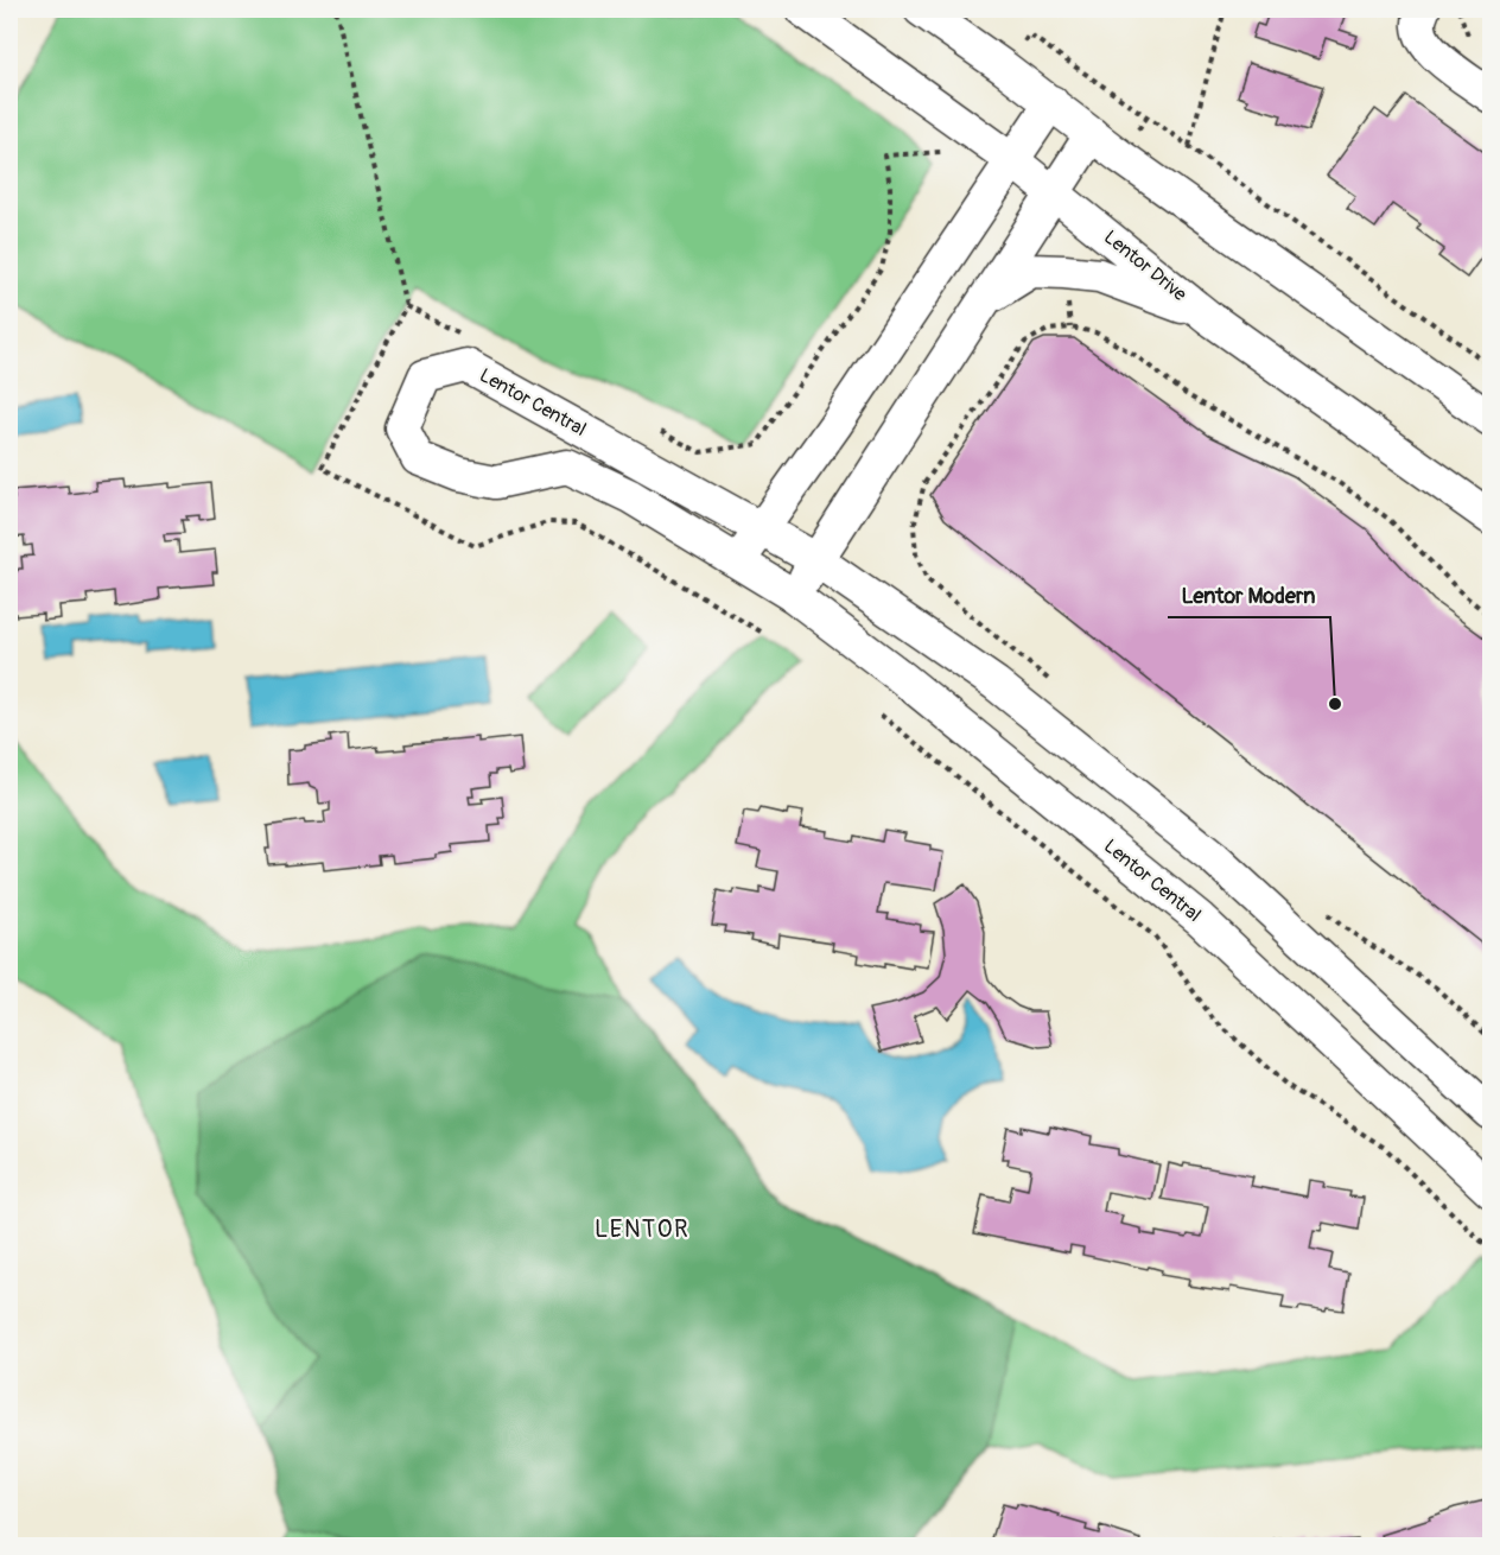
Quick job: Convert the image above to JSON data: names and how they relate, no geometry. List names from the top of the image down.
{
  "streets": {
    "street": ["Lentor Drive", "Lentor Central"]
  },
  "districts": ["LENTOR"],
  "places": ["Lentor Modern"]
}
